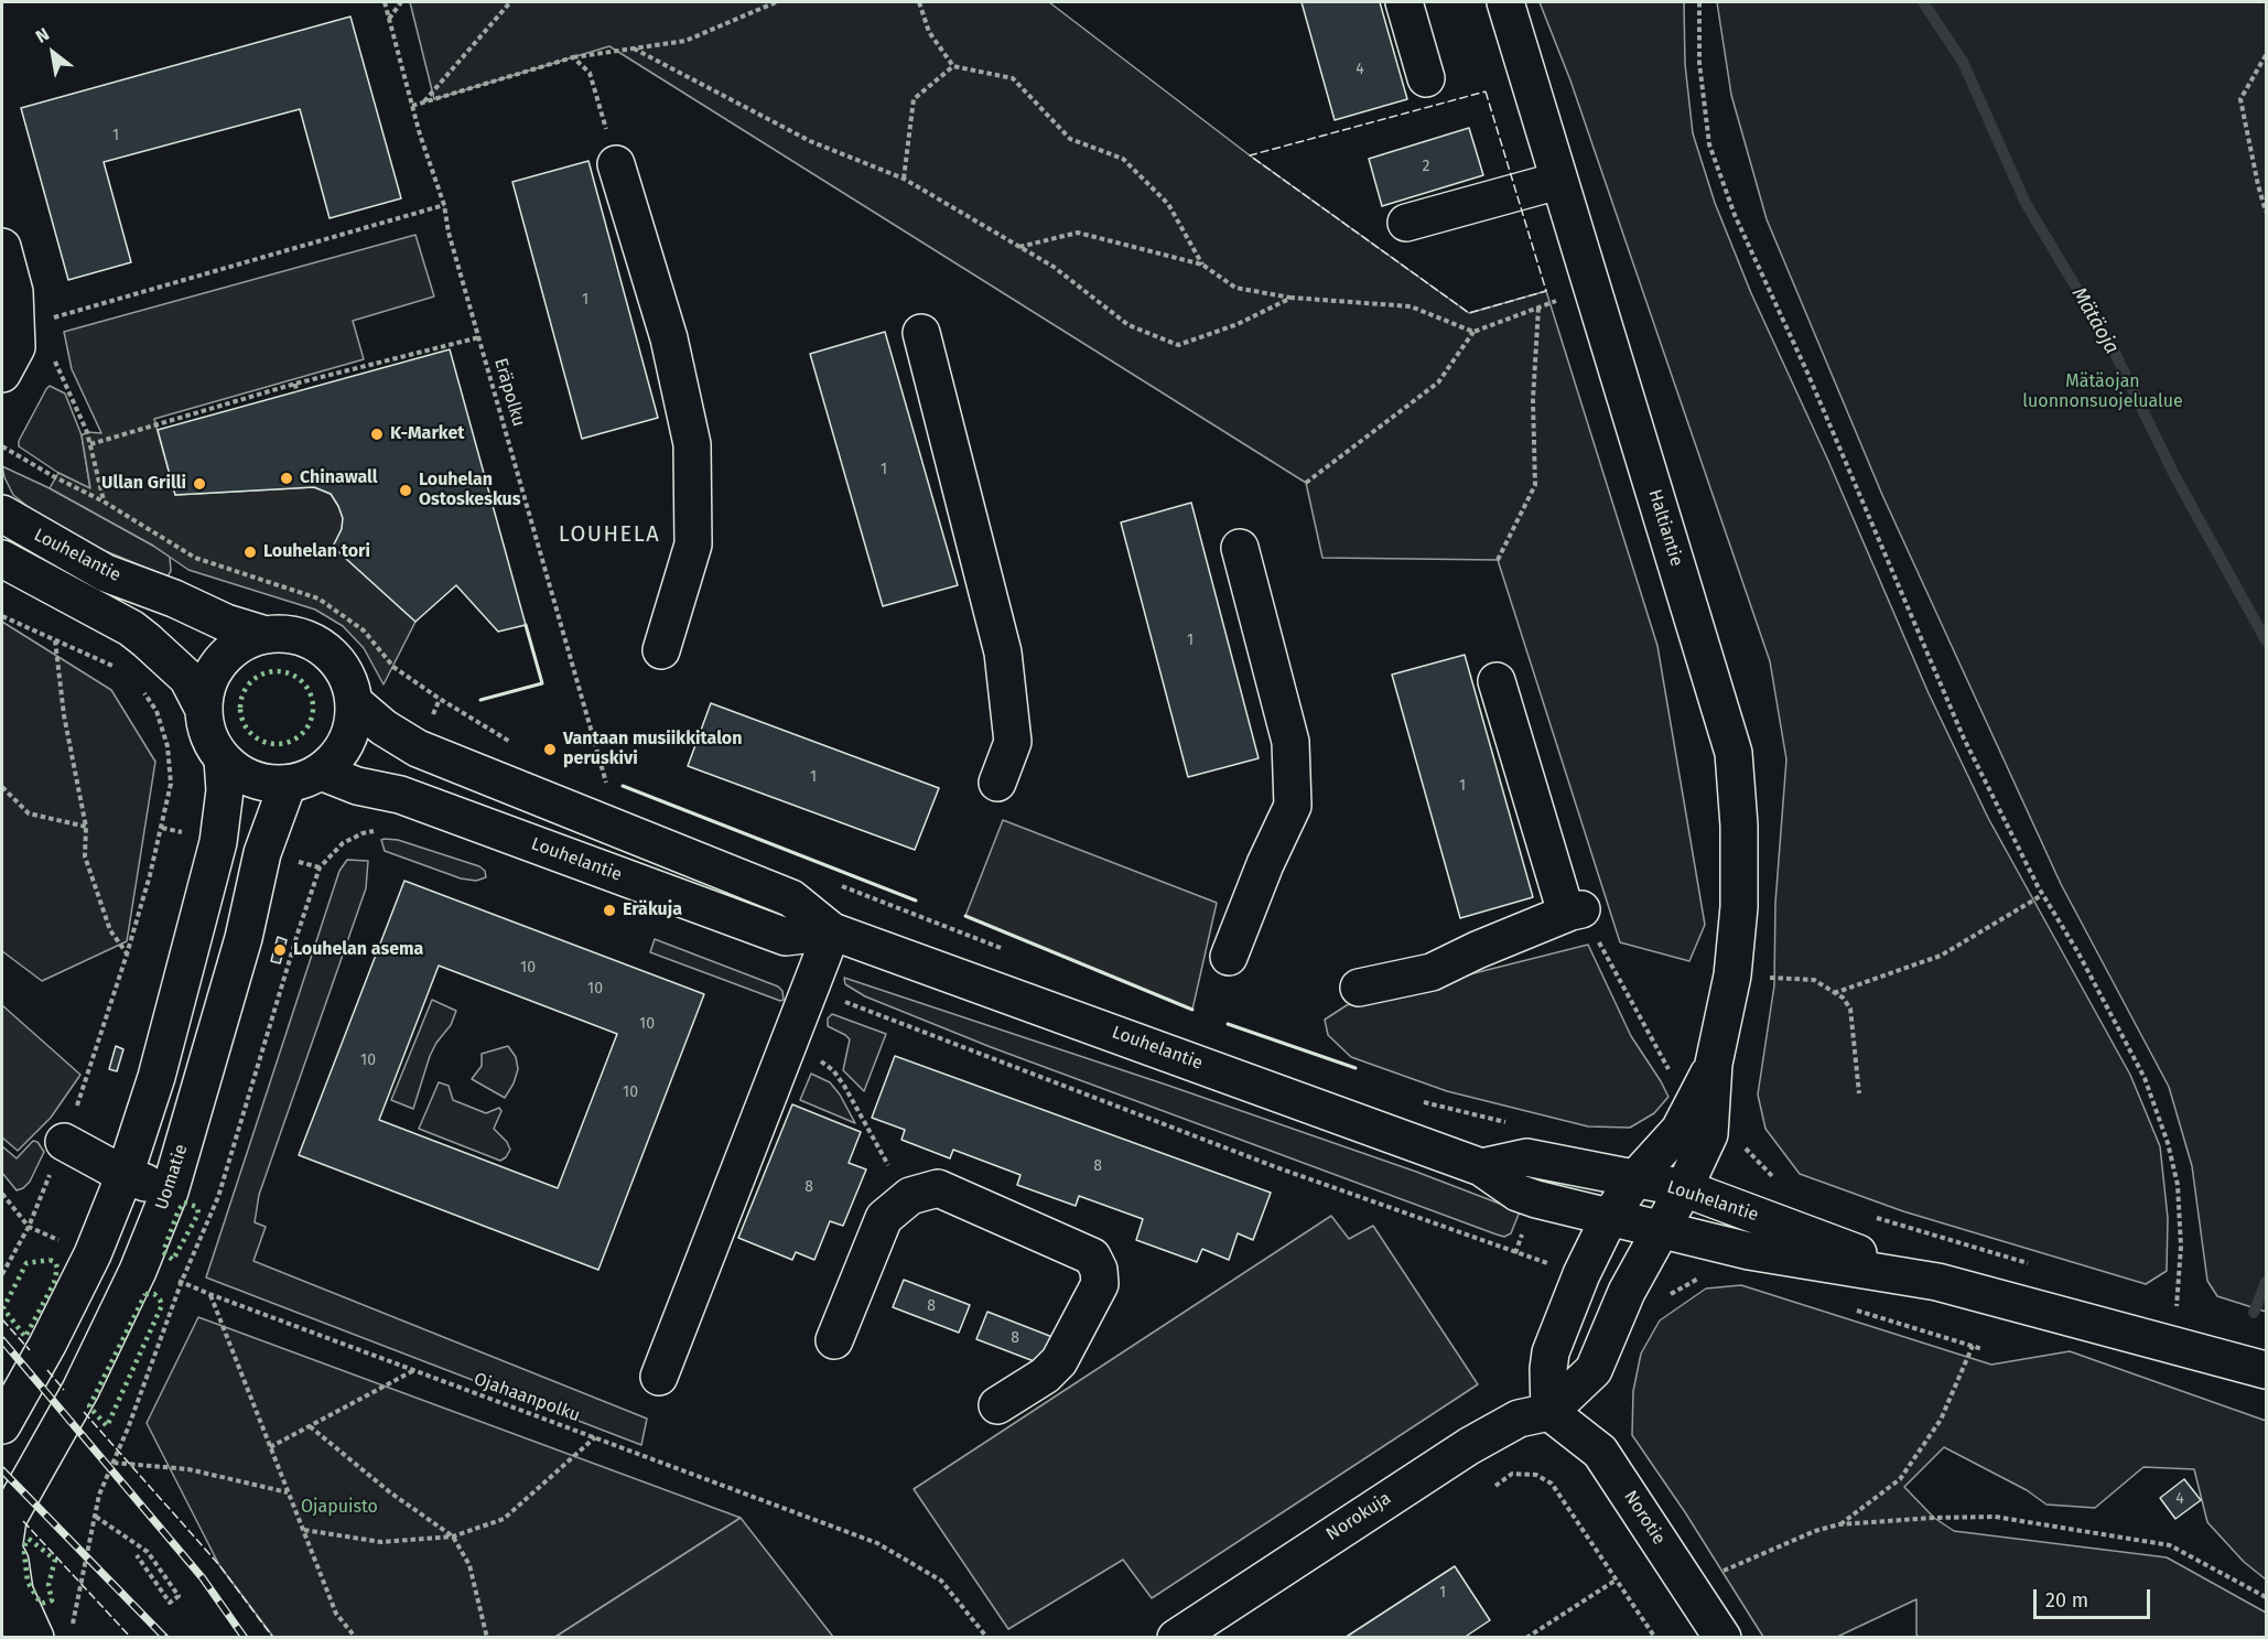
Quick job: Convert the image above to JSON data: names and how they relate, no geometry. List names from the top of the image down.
{
  "streets": {
    "street": [
      "Haltiantie",
      "Louhelantie",
      "Uomatie",
      "Norokuja",
      "Norotie"
    ],
    "path": ["Eräpolku", "Ojahaanpolku"]
  },
  "crossings": [
    ["Haltiantie", "Louhelantie"],
    ["Louhelantie", "Uomatie"],
    ["Uomatie", "Ojahaanpolku"],
    ["Norokuja", "Norotie"]
  ],
  "districts": ["LOUHELA"],
  "water": ["Mätäoja"],
  "parks": ["Mätäojan luonnonsuojelualue", "Ojapuisto"],
  "places": [
    "K-Market",
    "Chinawall",
    "Ullan Grilli",
    "Louhelan Ostoskeskus",
    "Louhelan tori",
    "Vantaan musiikkitalon peruskivi",
    "Eräkuja",
    "Louhelan asema"
  ],
  "house_numbers": [
    "4",
    "1",
    "2",
    "1",
    "1",
    "1",
    "1",
    "1",
    "10",
    "10",
    "10",
    "10",
    "10",
    "8",
    "8",
    "8",
    "8",
    "4",
    "1"
  ],
  "scale_bar": "20 m",
  "north": "top left"
}
